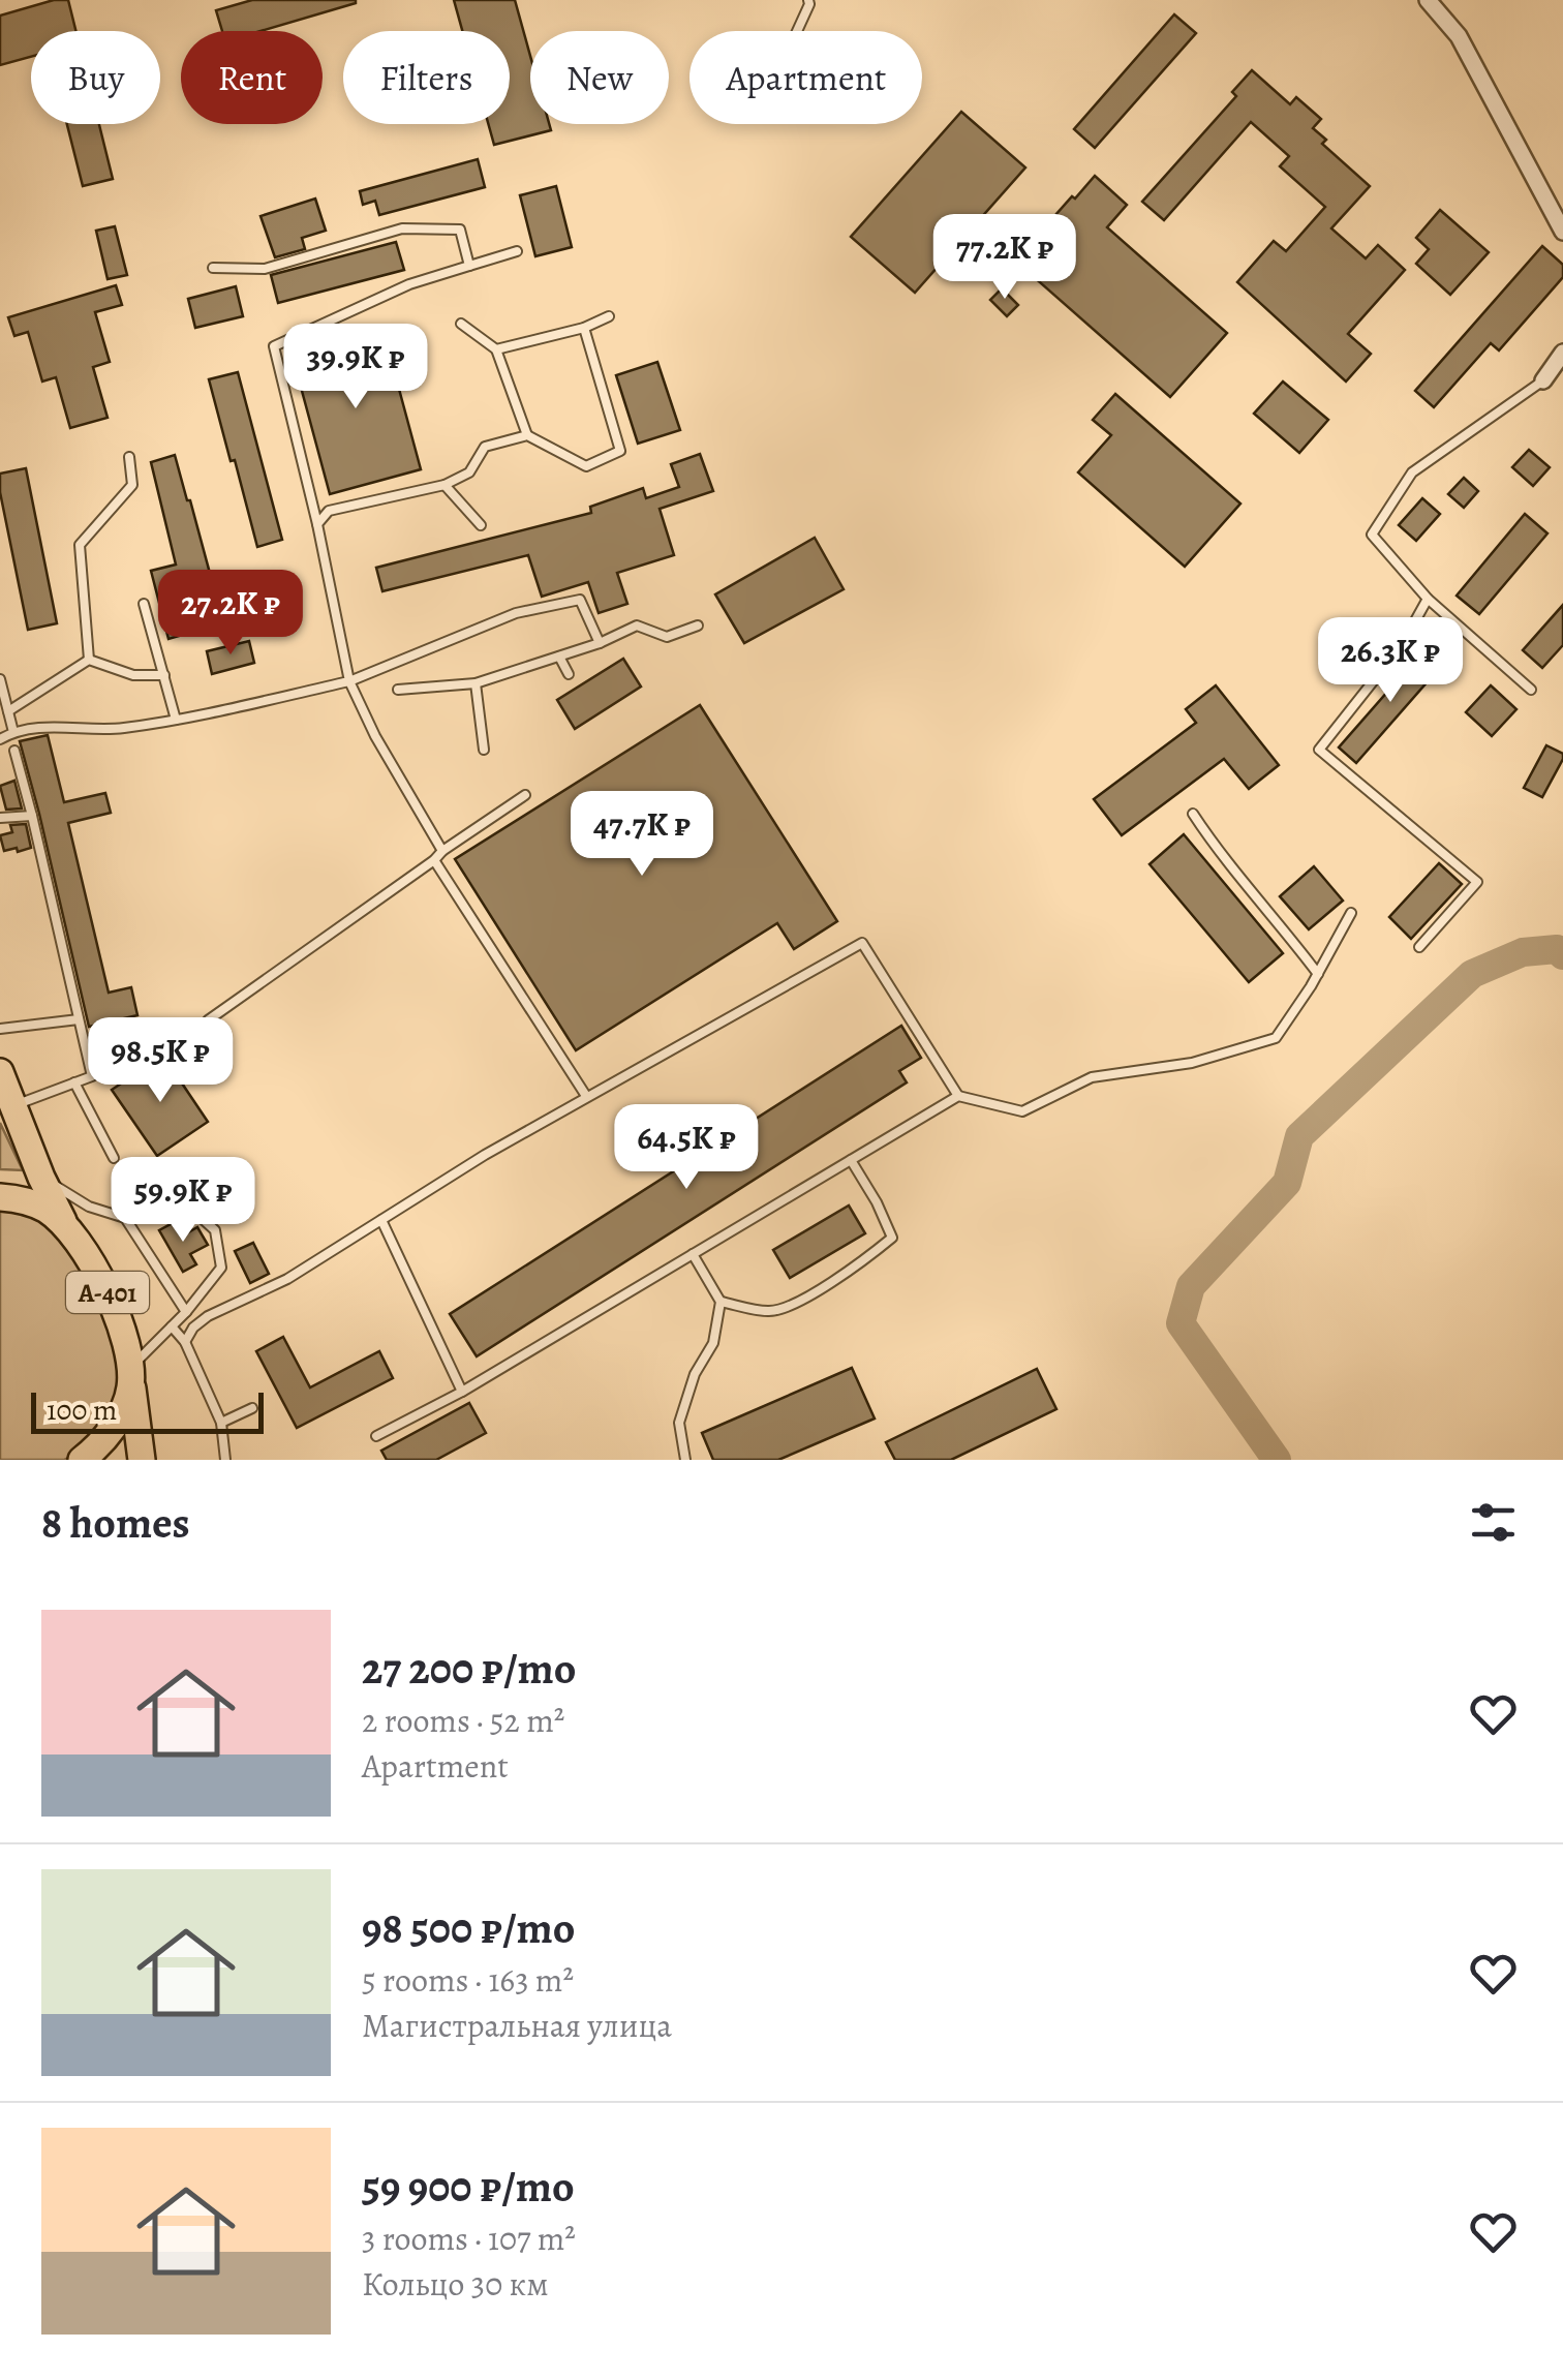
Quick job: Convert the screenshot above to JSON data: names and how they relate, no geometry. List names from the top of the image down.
{
  "streets": {
    "main road": ["А-401"]
  },
  "scale_bar": "100 m",
  "page": {
    "chip": [
      "Buy",
      "Rent",
      "Filters",
      "New",
      "Apartment"
    ],
    "price": [
      "77.2K ₽",
      "39.9K ₽",
      "27.2K ₽",
      "26.3K ₽",
      "47.7K ₽",
      "98.5K ₽",
      "64.5K ₽",
      "59.9K ₽"
    ],
    "scale": "100 m",
    "heading": "8 homes",
    "list": [
      {
        "name": "27 200 ₽/mo",
        "note": "2 rooms · 52 m² · Apartment"
      },
      {
        "name": "98 500 ₽/mo",
        "note": "5 rooms · 163 m² · Магистральная улица"
      },
      {
        "name": "59 900 ₽/mo",
        "note": "3 rooms · 107 m² · Кольцо 30 км"
      }
    ]
  }
}
